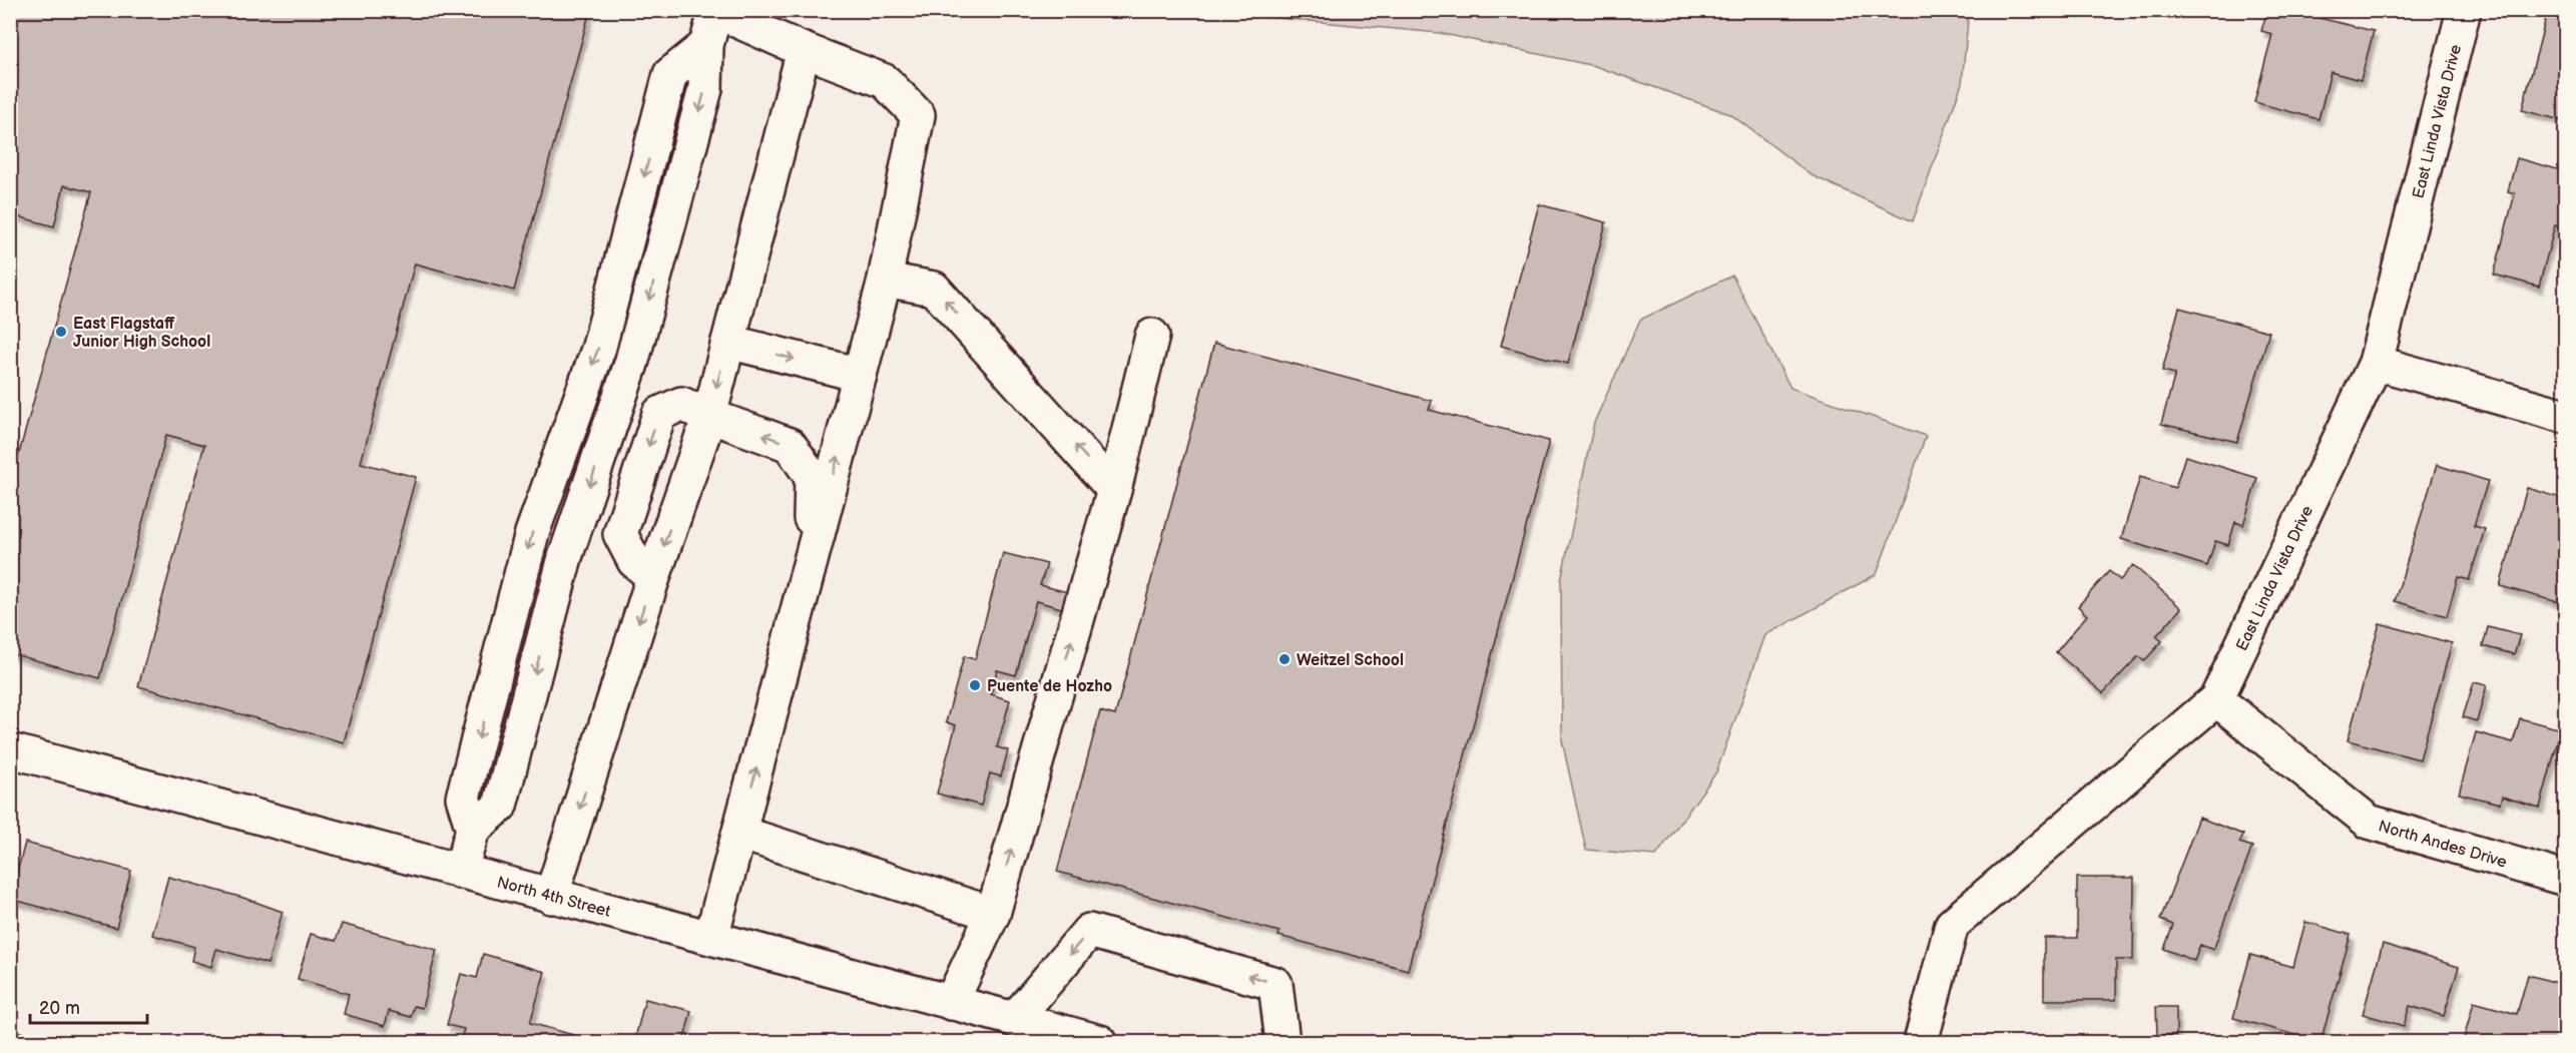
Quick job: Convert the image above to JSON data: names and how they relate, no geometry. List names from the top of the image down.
{
  "streets": {
    "street": ["East Linda Vista Drive", "North Andes Drive", "North 4th Street"]
  },
  "crossings": [
    ["East Linda Vista Drive", "North Andes Drive"]
  ],
  "places": ["East Flagstaff Junior High School", "Weitzel School", "Puente de Hozho"],
  "scale_bar": "20 m"
}
